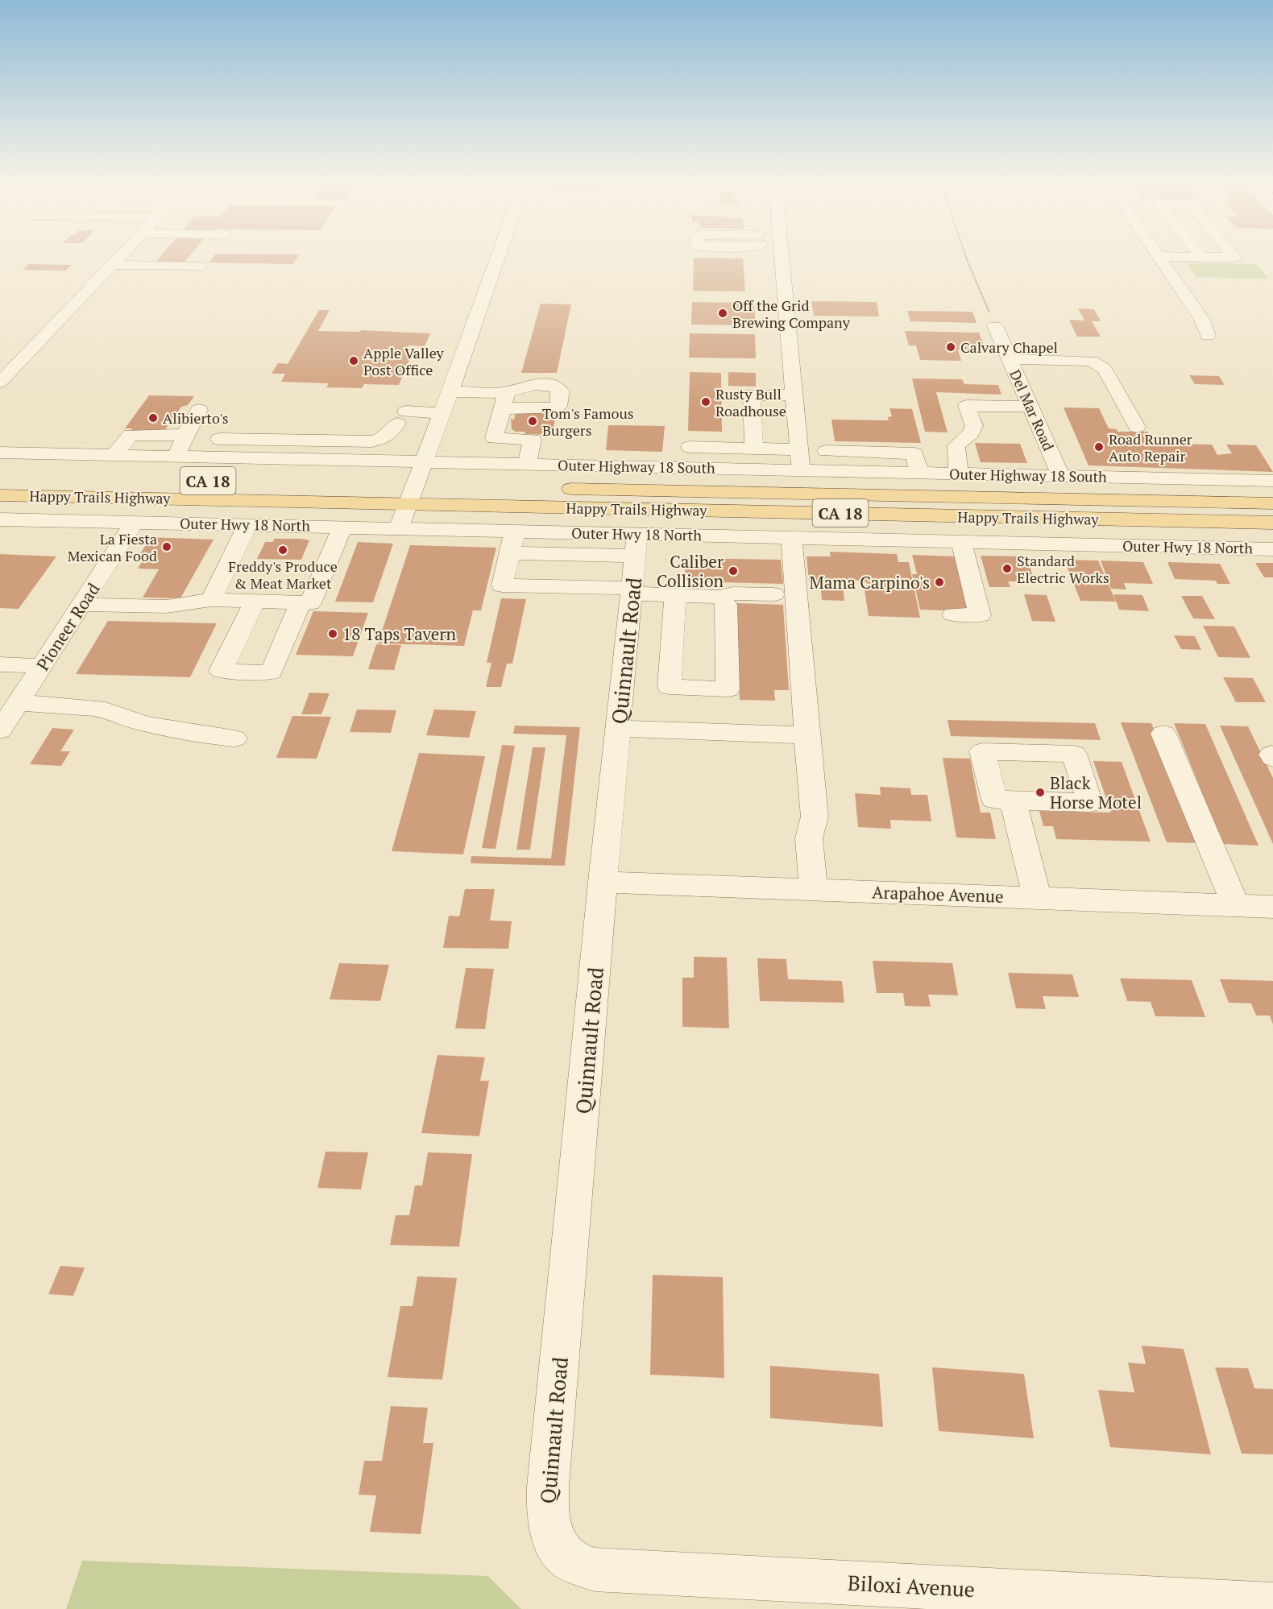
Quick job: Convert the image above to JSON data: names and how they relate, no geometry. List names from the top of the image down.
{
  "streets": {
    "main road": ["CA 18", "Happy Trails Highway"],
    "street": [
      "Del Mar Road",
      "Outer Highway 18 South",
      "Outer Hwy 18 North",
      "Pioneer Road",
      "Quinnault Road",
      "Arapahoe Avenue",
      "Biloxi Avenue"
    ]
  },
  "crossings": [
    ["Del Mar Road", "Outer Highway 18 South"],
    ["Outer Hwy 18 North", "Pioneer Road"],
    ["Outer Hwy 18 North", "Quinnault Road"],
    ["Quinnault Road", "Arapahoe Avenue"],
    ["Quinnault Road", "Biloxi Avenue"]
  ],
  "places": [
    "Off the Grid Brewing Company",
    "Calvary Chapel",
    "Apple Valley Post Office",
    "Rusty Bull Roadhouse",
    "Alibierto's",
    "Tom's Famous Burgers",
    "Road Runner Auto Repair",
    "La Fiesta Mexican Food",
    "Freddy's Produce & Meat Market",
    "Standard Electric Works",
    "Caliber Collision",
    "Mama Carpino's",
    "18 Taps Tavern",
    "Black Horse Motel"
  ]
}
